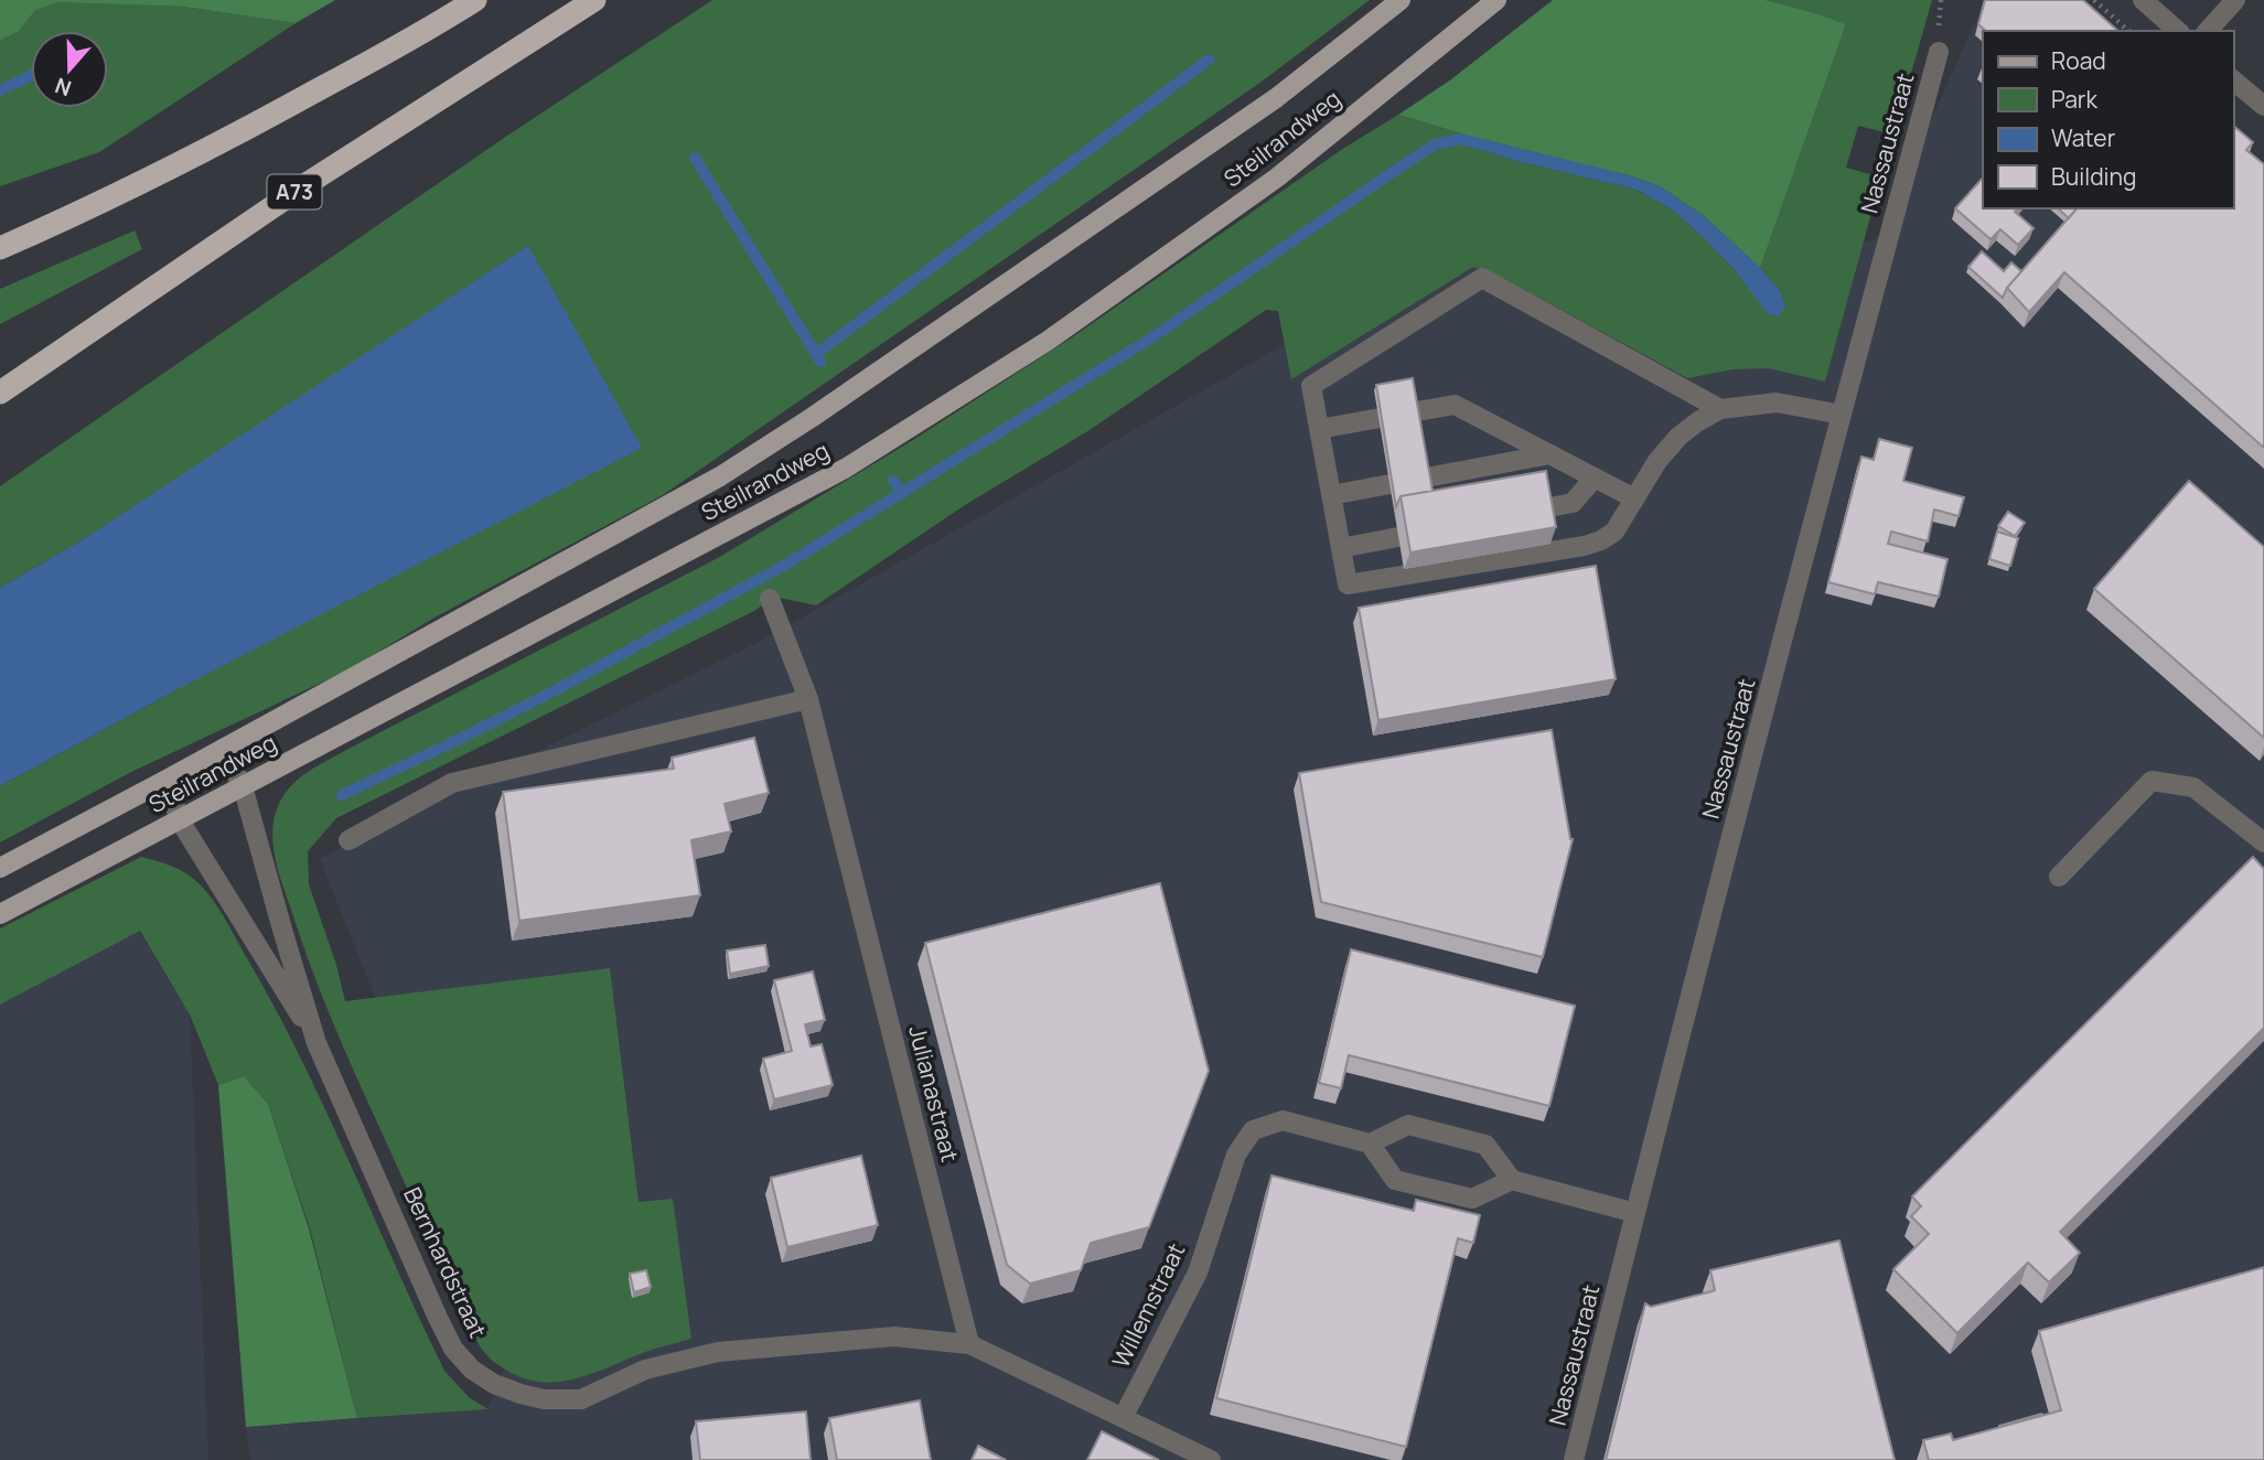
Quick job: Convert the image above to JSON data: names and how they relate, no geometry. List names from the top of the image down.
{
  "streets": {
    "highway": ["A73"],
    "main road": ["Steilrandweg"],
    "street": [
      "Nassaustraat",
      "Julianastraat",
      "Bernhardstraat",
      "Willemstraat"
    ]
  },
  "crossings": [
    ["Steilrandweg", "Bernhardstraat"],
    ["Julianastraat", "Bernhardstraat"]
  ],
  "legend": [
    "Road",
    "Park",
    "Water",
    "Building"
  ],
  "north": "bottom"
}
